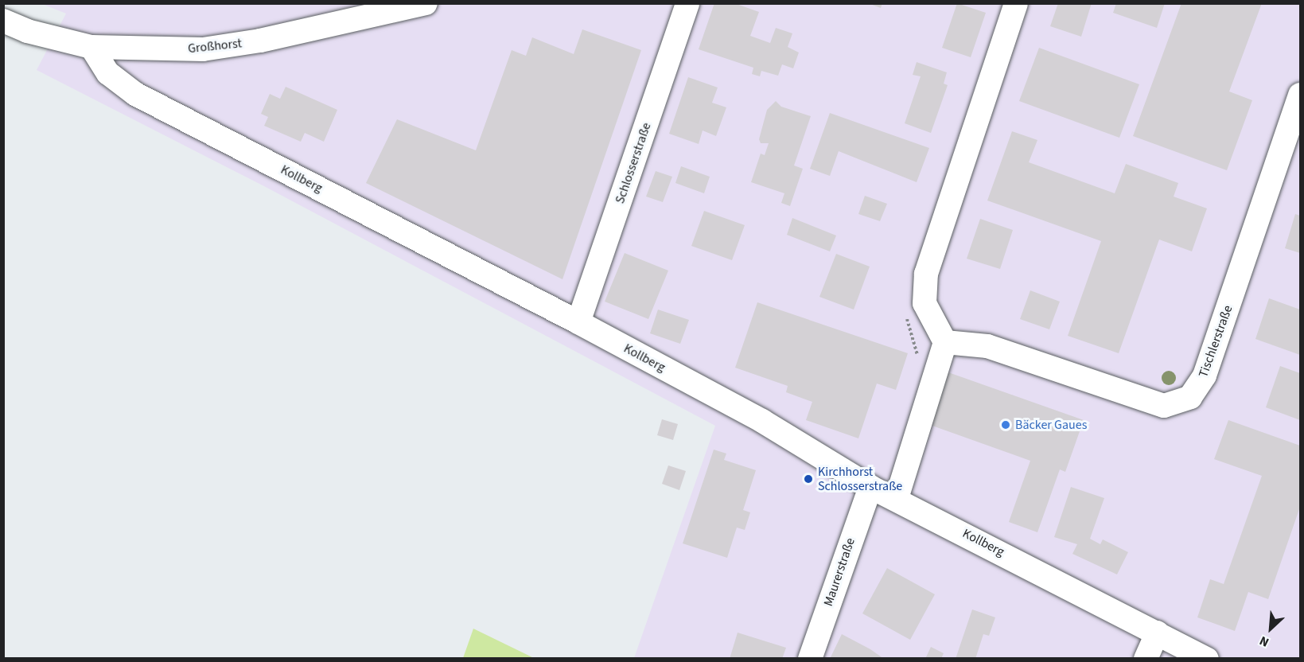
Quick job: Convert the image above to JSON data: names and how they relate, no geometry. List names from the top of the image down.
{
  "streets": {
    "street": [
      "Großhorst",
      "Schlosserstraße",
      "Kollberg",
      "Tischlerstraße",
      "Maurerstraße"
    ]
  },
  "crossings": [
    ["Großhorst", "Kollberg"],
    ["Schlosserstraße", "Kollberg"],
    ["Kollberg", "Maurerstraße"]
  ],
  "places": ["Bäcker Gaues", "Kirchhorst Schlosserstraße"],
  "north": "bottom left"
}
